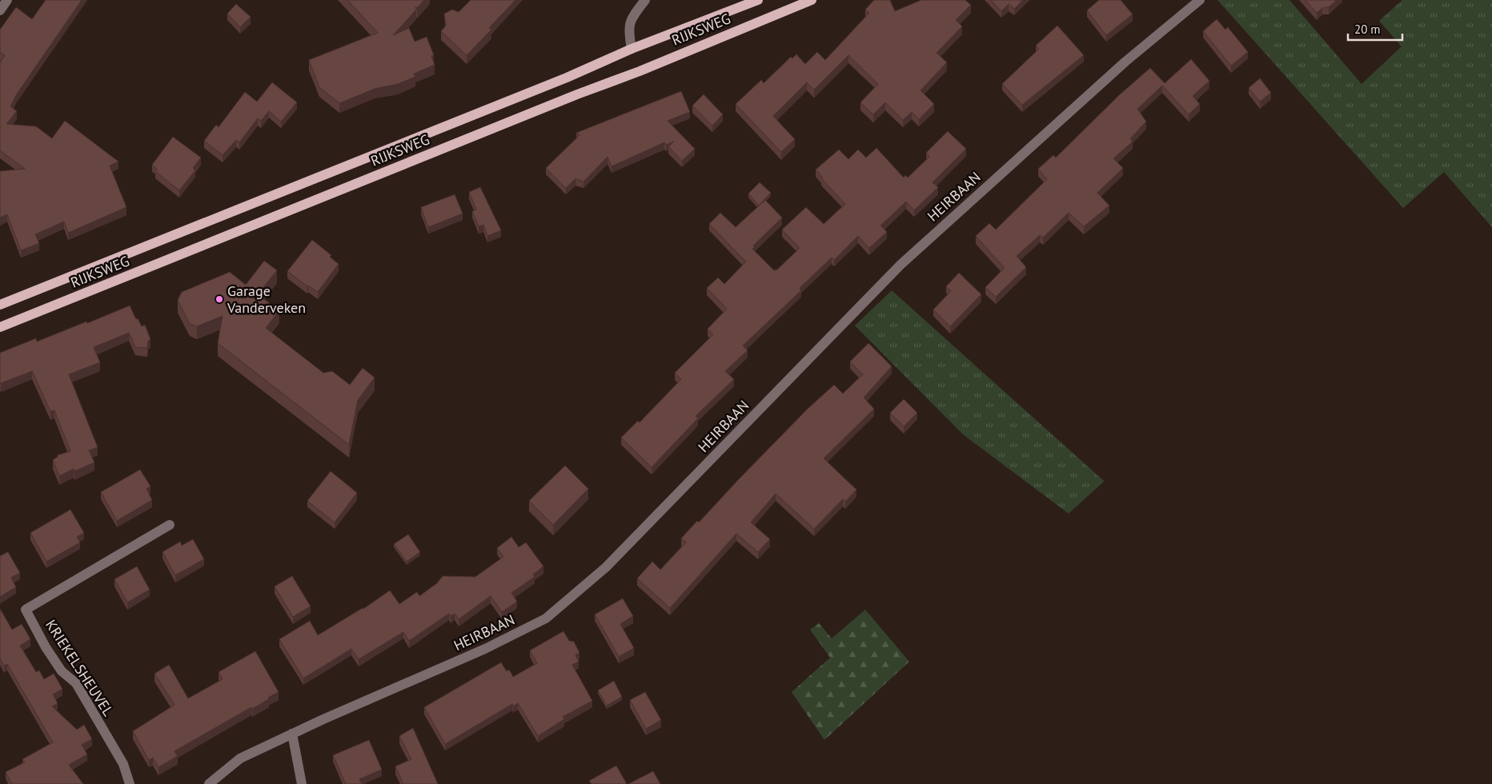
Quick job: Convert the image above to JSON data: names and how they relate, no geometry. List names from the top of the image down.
{
  "streets": {
    "main road": ["RIJKSWEG"],
    "street": ["HEIRBAAN", "KRIEKELSHEUVEL"]
  },
  "places": ["Garage Vanderveken"],
  "scale_bar": "20 m"
}
